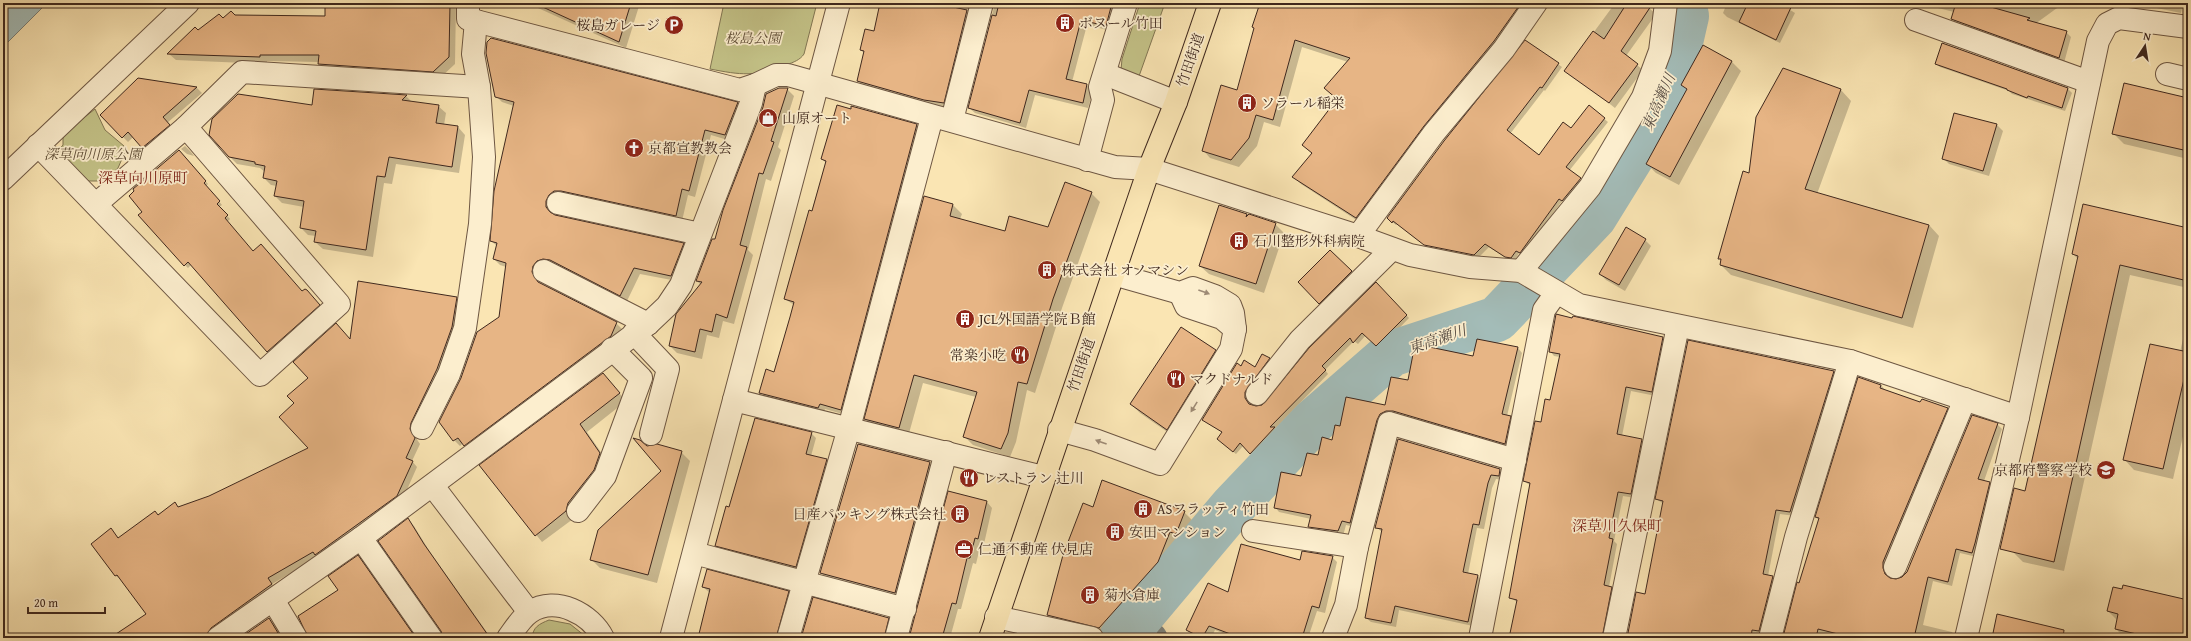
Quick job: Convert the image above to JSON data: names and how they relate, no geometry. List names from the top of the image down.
{
  "streets": {
    "highway": ["竹田街道"]
  },
  "districts": ["深草向川原町", "深草川久保町"],
  "water": ["東高瀬川"],
  "parks": ["桜島公園", "深草向川原公園"],
  "places": {
    "building": [
      "ボヌール竹田",
      "ソラール稲栄",
      "石川整形外科病院",
      "株式会社 オノマシン",
      "JCL外国語学院Ｂ館",
      "ASフラッティ竹田",
      "日産パッキング株式会社",
      "安田マンション",
      "菊水倉庫"
    ],
    "parking": ["桜島ガレージ"],
    "shop": ["山原オート"],
    "church": ["京都宣教教会"],
    "restaurant": ["常楽小吃", "マクドナルド", "レストラン 辻川"],
    "school or university": ["京都府警察学校"],
    "office": ["仁通不動産 伏見店"]
  },
  "scale_bar": "20 m",
  "north": "top"
}
